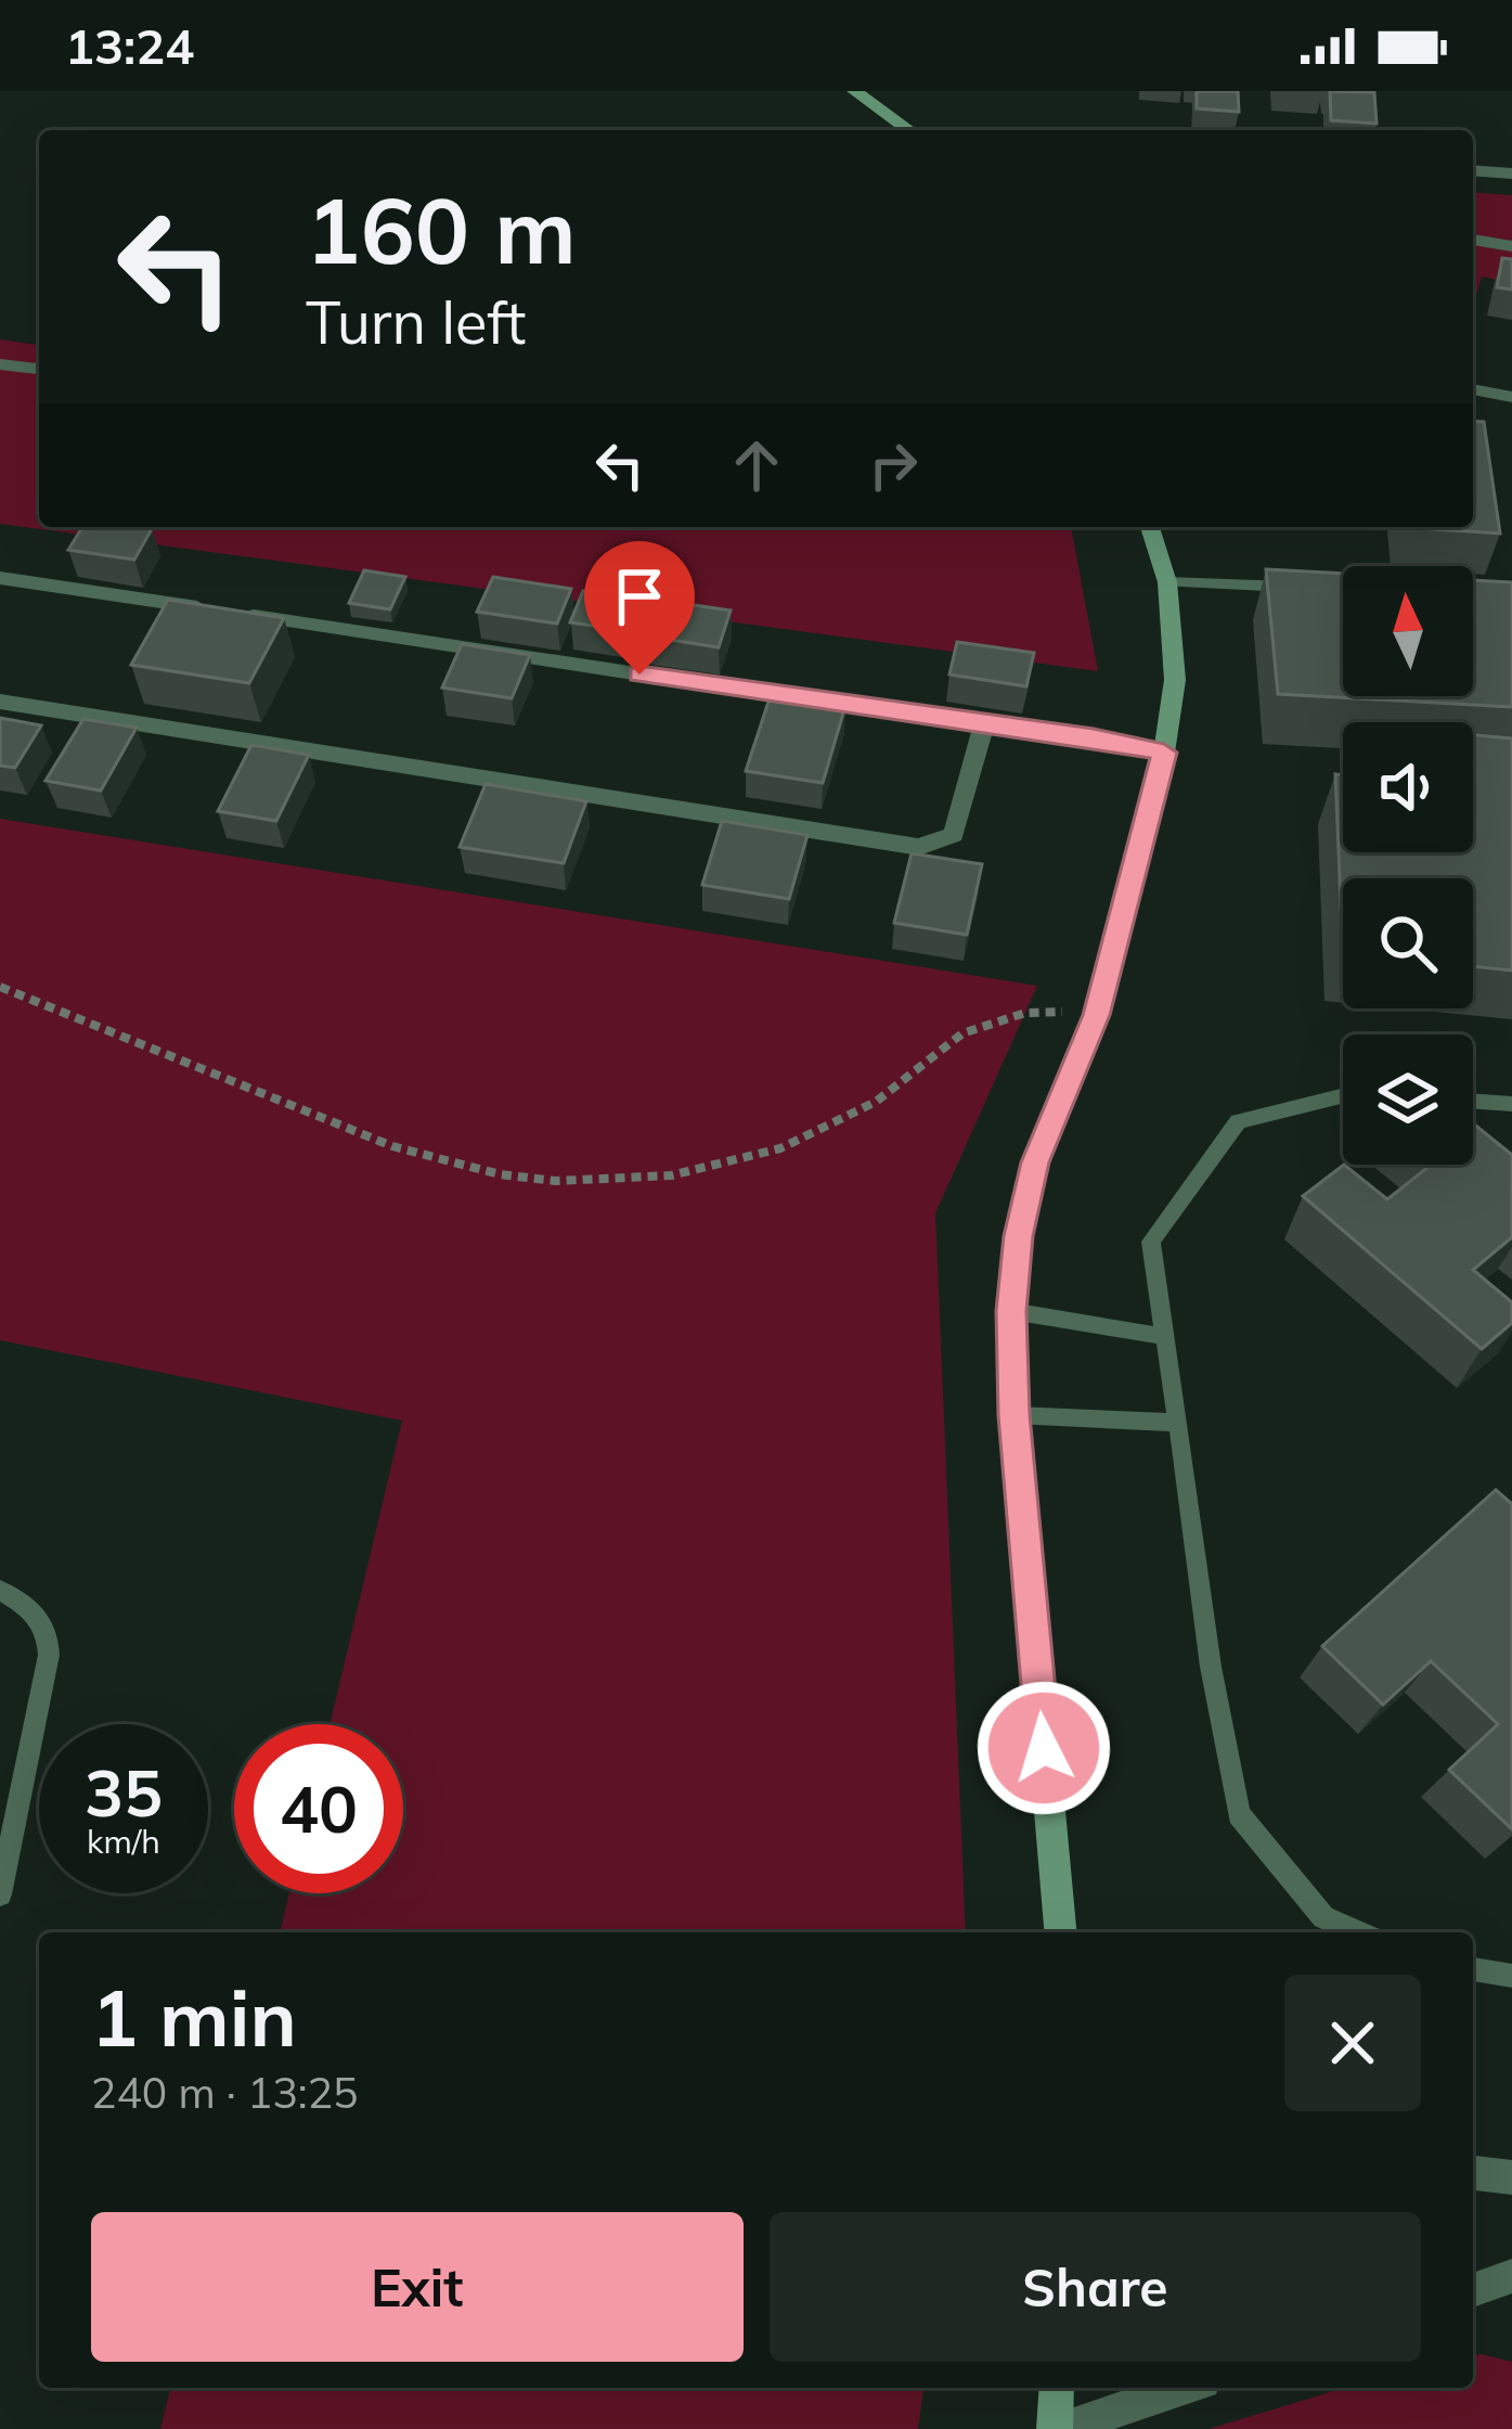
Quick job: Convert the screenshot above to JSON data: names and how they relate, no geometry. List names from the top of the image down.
{
  "north": "top",
  "page": {
    "status": "13:24",
    "turn": ["160 m", "Turn left"],
    "speed": "35 km/h",
    "limit": "40",
    "heading": ["1 min", "240 m · 13:25"],
    "buttons": ["Exit", "Share"]
  }
}
